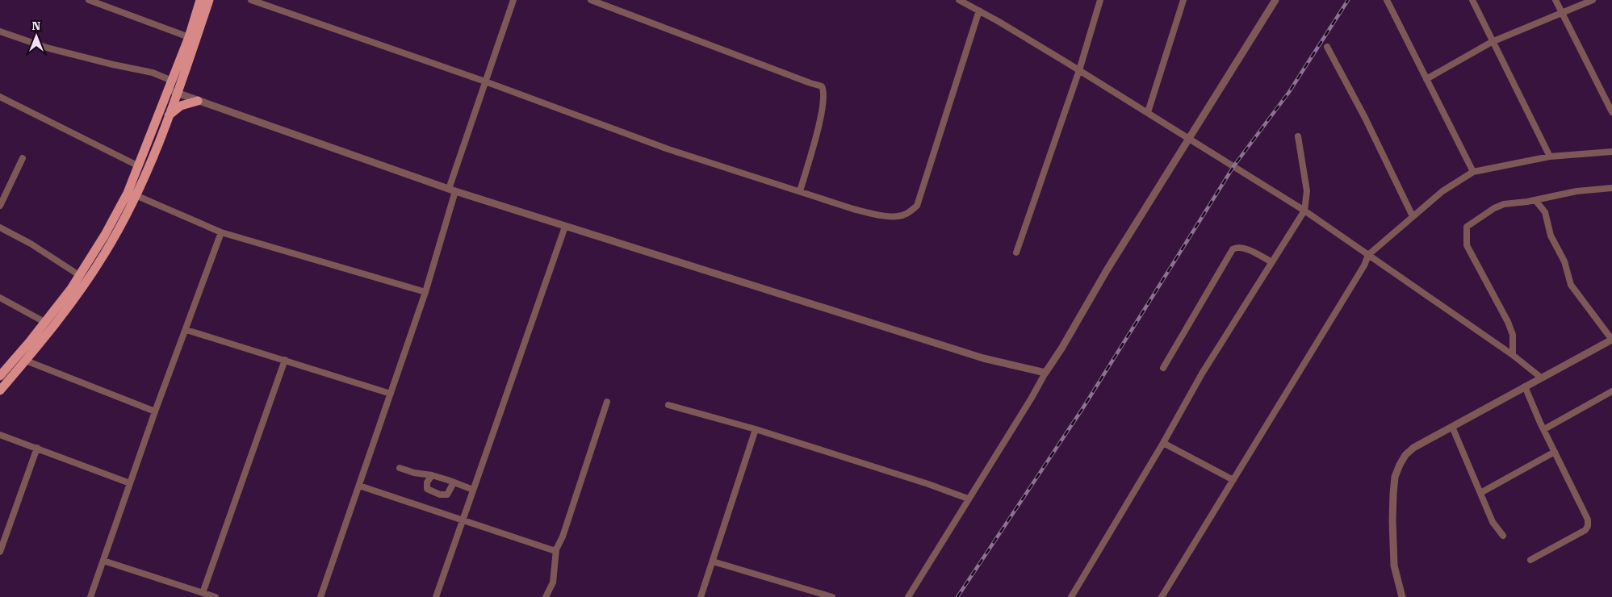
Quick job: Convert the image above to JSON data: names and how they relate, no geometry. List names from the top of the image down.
{
  "north": "top"
}
